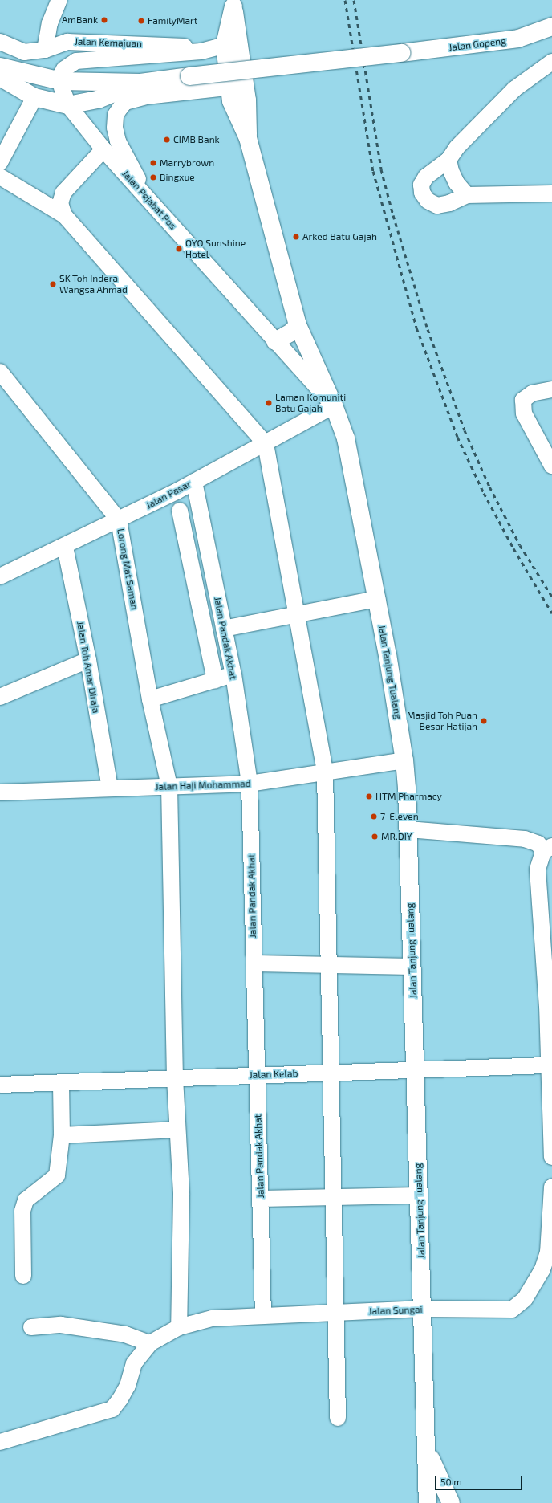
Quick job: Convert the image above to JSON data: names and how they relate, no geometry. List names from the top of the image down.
{
  "streets": {
    "main road": ["Jalan Gopeng", "Jalan Tanjung Tualang"],
    "street": [
      "Jalan Kemajuan",
      "Jalan Pejabat Pos",
      "Jalan Pasar",
      "Lorong Mat Saman",
      "Jalan Pandak Akhat",
      "Jalan Toh Amar Diraja",
      "Jalan Haji Mohammad",
      "Jalan Kelab",
      "Jalan Sungai"
    ]
  },
  "crossings": [
    ["Jalan Pejabat Pos", "Jalan Pasar"],
    ["Jalan Pejabat Pos", "Jalan Tanjung Tualang"],
    ["Jalan Pasar", "Lorong Mat Saman"],
    ["Jalan Pasar", "Jalan Pandak Akhat"],
    ["Jalan Pasar", "Jalan Toh Amar Diraja"],
    ["Jalan Pasar", "Jalan Tanjung Tualang"],
    ["Lorong Mat Saman", "Jalan Haji Mohammad"],
    ["Lorong Mat Saman", "Jalan Kelab"],
    ["Lorong Mat Saman", "Jalan Sungai"],
    ["Jalan Pandak Akhat", "Jalan Haji Mohammad"],
    ["Jalan Pandak Akhat", "Jalan Kelab"],
    ["Jalan Pandak Akhat", "Jalan Sungai"],
    ["Jalan Toh Amar Diraja", "Jalan Haji Mohammad"],
    ["Jalan Tanjung Tualang", "Jalan Haji Mohammad"],
    ["Jalan Tanjung Tualang", "Jalan Kelab"],
    ["Jalan Tanjung Tualang", "Jalan Sungai"]
  ],
  "places": [
    "AmBank",
    "FamilyMart",
    "CIMB Bank",
    "Marrybrown",
    "Bingxue",
    "Arked Batu Gajah",
    "OYO Sunshine Hotel",
    "SK Toh Indera Wangsa Ahmad",
    "Laman Komuniti Batu Gajah",
    "Masjid Toh Puan Besar Hatijah",
    "HTM Pharmacy",
    "7-Eleven",
    "MR.DIY"
  ],
  "scale_bar": "50 m"
}
